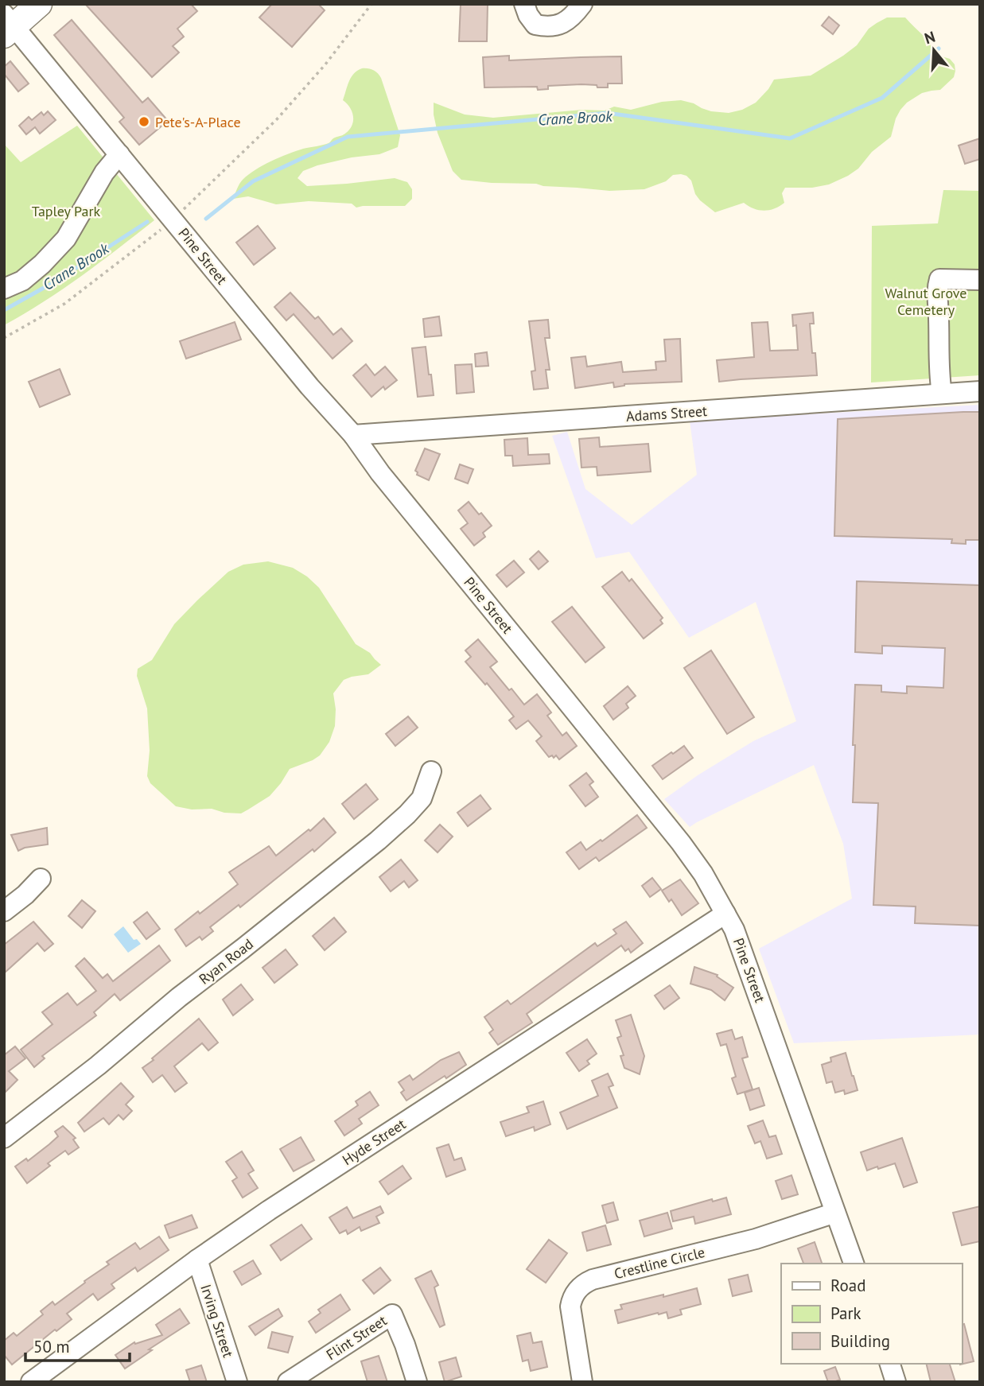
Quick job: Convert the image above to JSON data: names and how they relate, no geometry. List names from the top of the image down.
{
  "streets": {
    "street": [
      "Pine Street",
      "Adams Street",
      "Ryan Road",
      "Hyde Street",
      "Crestline Circle",
      "Irving Street",
      "Flint Street"
    ]
  },
  "crossings": [
    ["Pine Street", "Adams Street"],
    ["Pine Street", "Hyde Street"],
    ["Pine Street", "Crestline Circle"],
    ["Hyde Street", "Irving Street"]
  ],
  "water": ["Crane Brook"],
  "parks": ["Tapley Park", "Walnut Grove Cemetery"],
  "places": ["Pete's-A-Place"],
  "legend": ["Road", "Park", "Building"],
  "scale_bar": "50 m",
  "north": "top"
}
